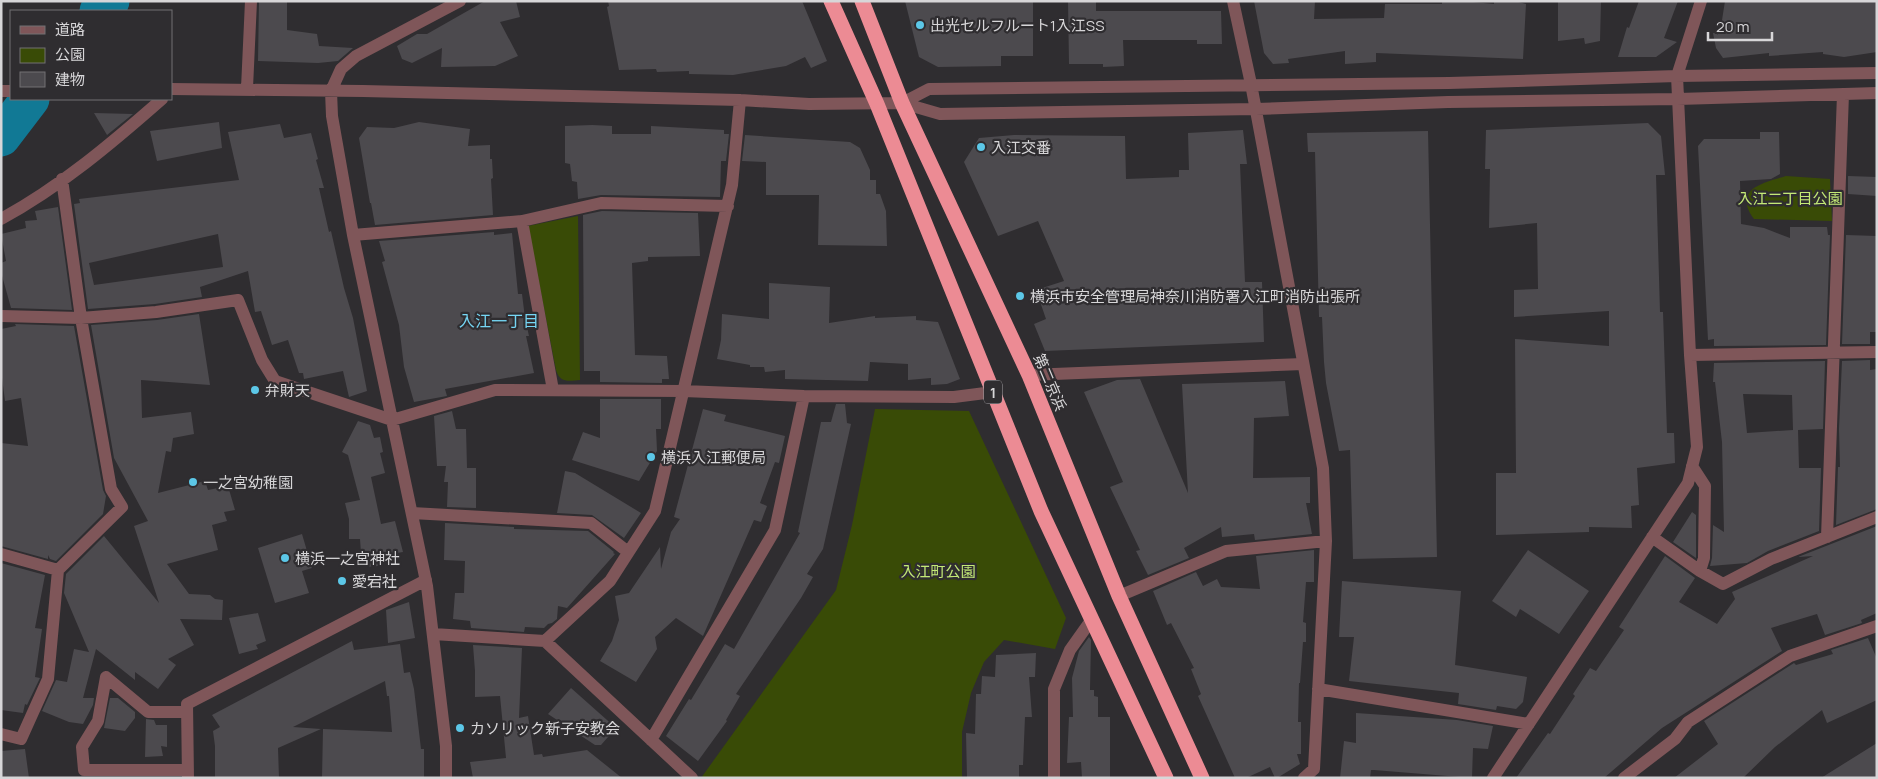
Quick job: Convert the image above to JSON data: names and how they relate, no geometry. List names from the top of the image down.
{
  "streets": {
    "highway": ["第二京浜", "1"]
  },
  "districts": ["入江一丁目"],
  "parks": ["入江二丁目公園", "入江町公園"],
  "places": [
    "出光セルフルート1入江SS",
    "入江交番",
    "横浜市安全管理局神奈川消防署入江町消防出張所",
    "弁財天",
    "横浜入江郵便局",
    "一之宮幼稚園",
    "横浜一之宮神社",
    "愛宕社",
    "カソリック新子安教会"
  ],
  "legend": ["道路", "公園", "建物"],
  "scale_bar": "20 m"
}
